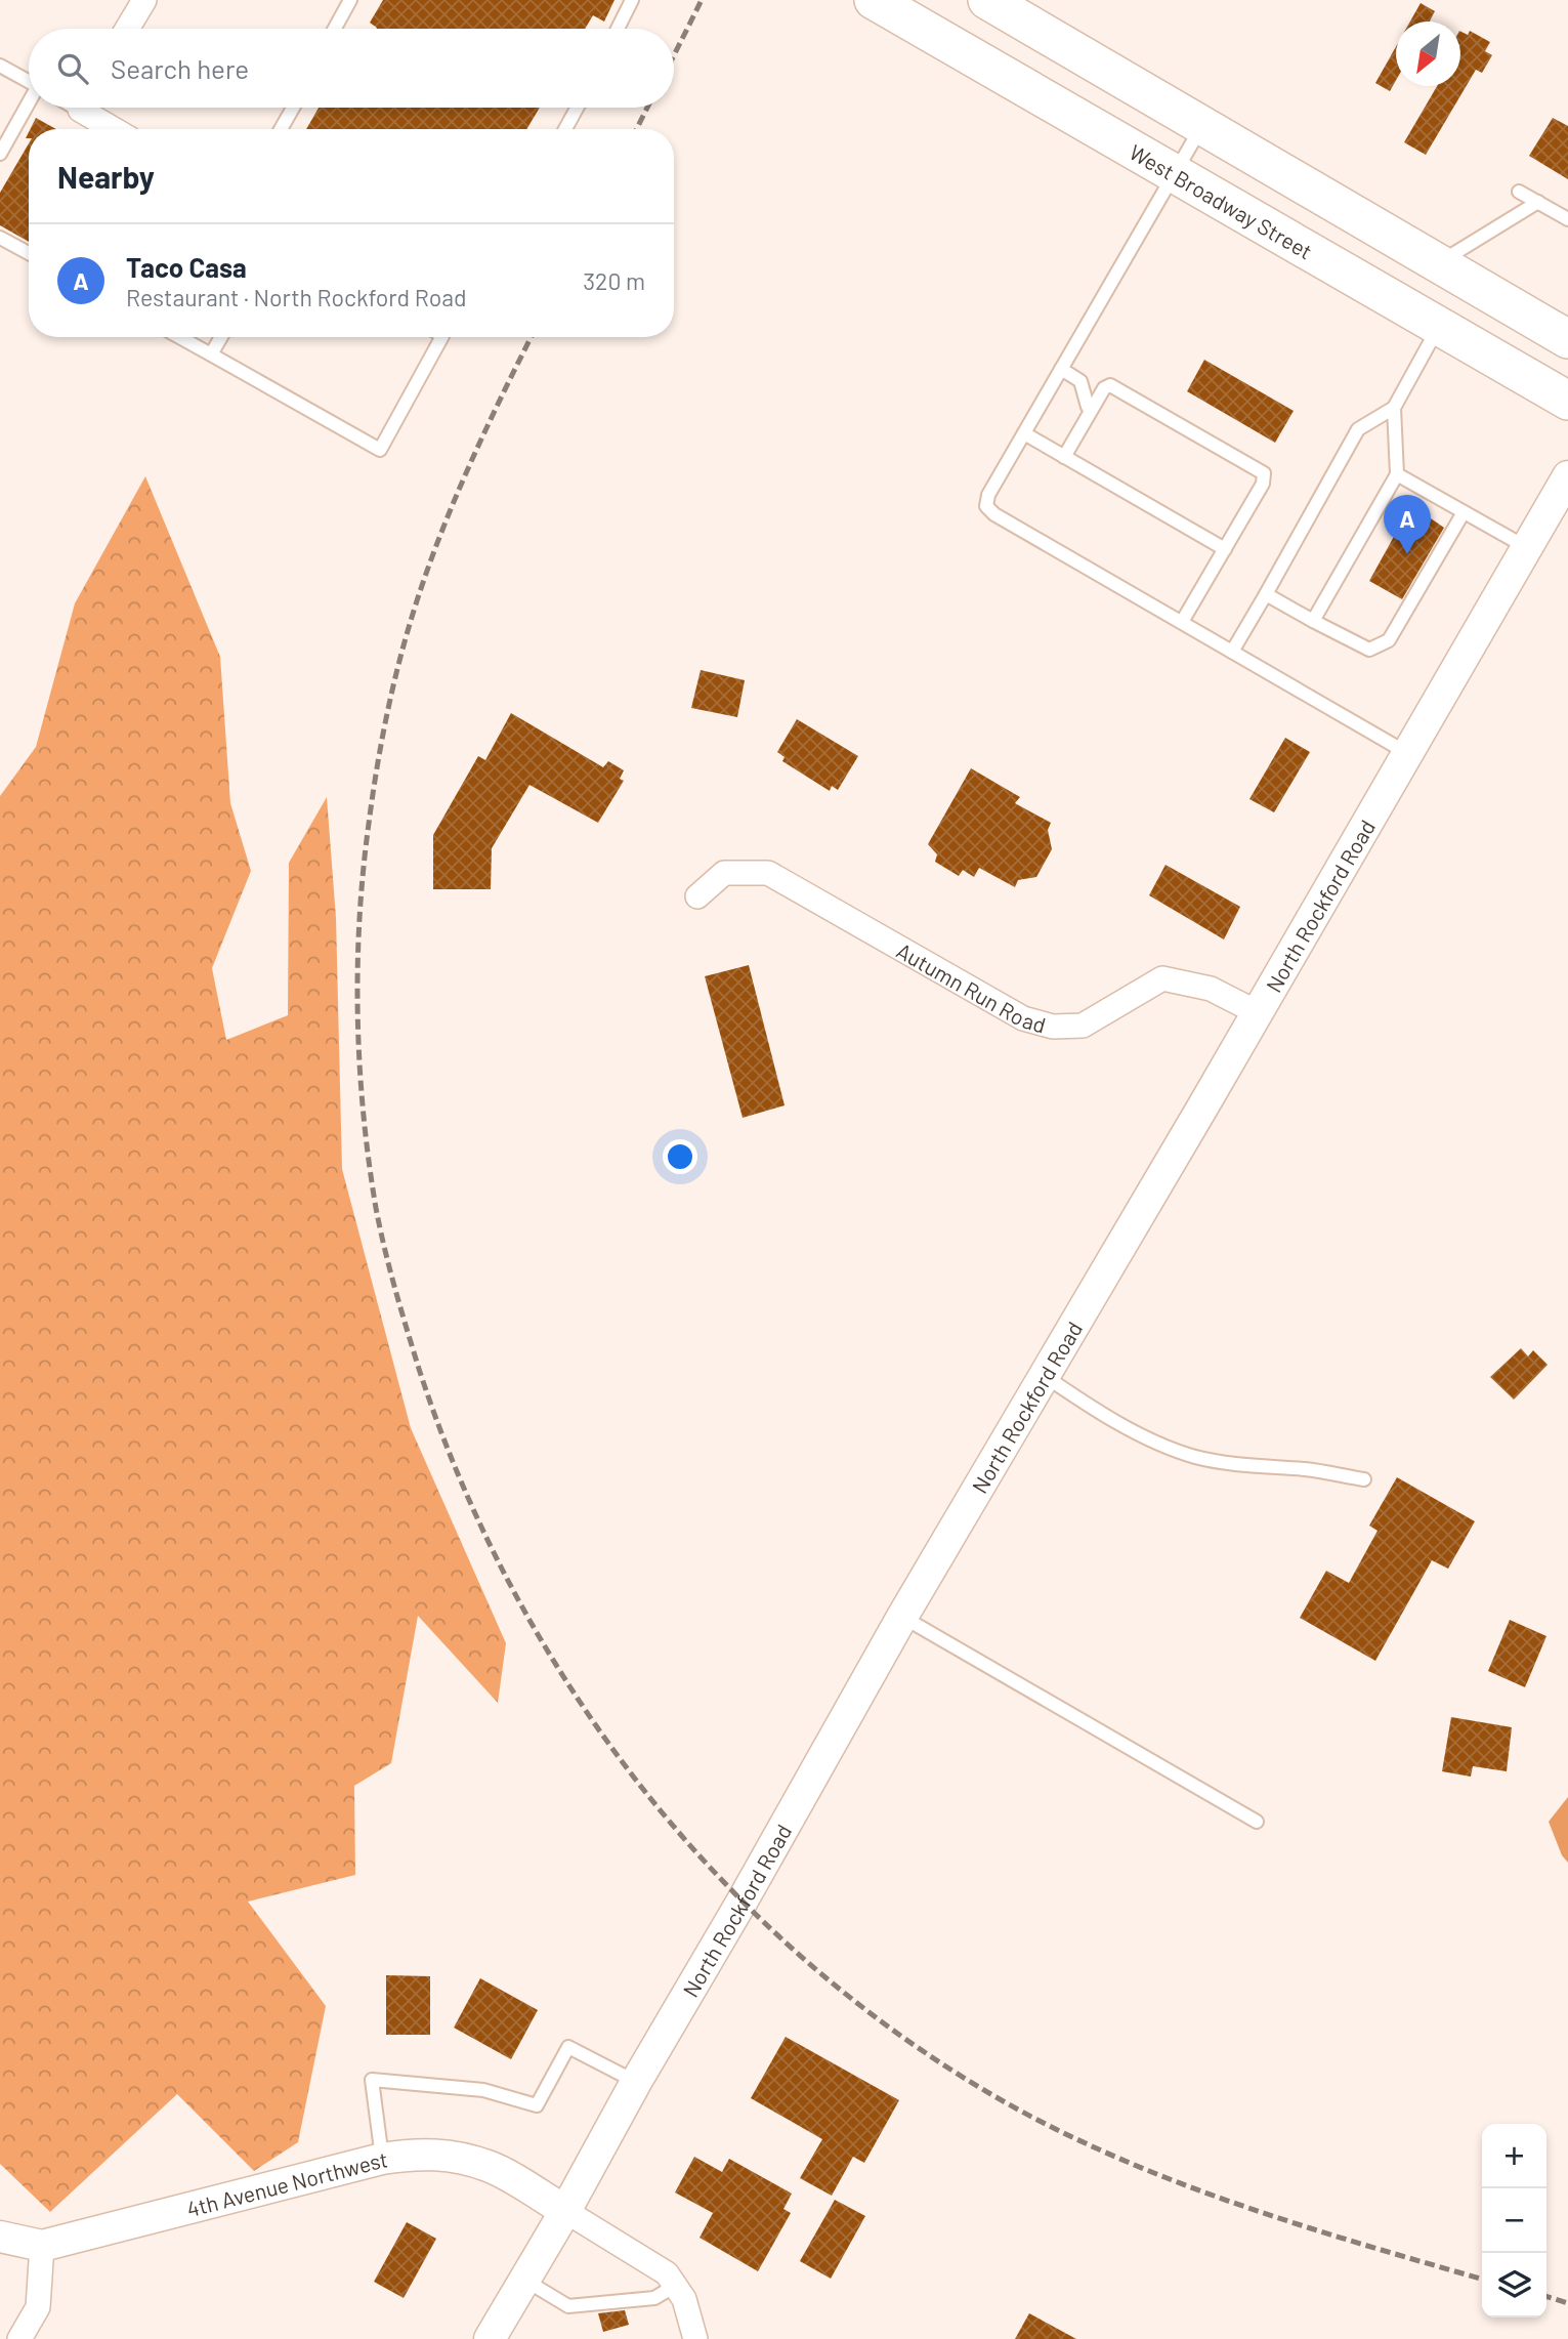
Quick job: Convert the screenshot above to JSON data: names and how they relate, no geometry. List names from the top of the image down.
{
  "streets": {
    "main road": ["West Broadway Street"],
    "street": ["North Rockford Road", "Autumn Run Road", "4th Avenue Northwest"]
  },
  "crossings": [
    ["North Rockford Road", "Autumn Run Road"],
    ["North Rockford Road", "4th Avenue Northwest"]
  ],
  "north": "bottom left",
  "page": {
    "search": "Search here",
    "heading": "Nearby",
    "list": [
      {
        "mark": "A",
        "name": "Taco Casa",
        "note": "Restaurant · North Rockford Road",
        "value": "320 m"
      }
    ],
    "pins": "A",
    "map_buttons": ["+", "−"]
  }
}
